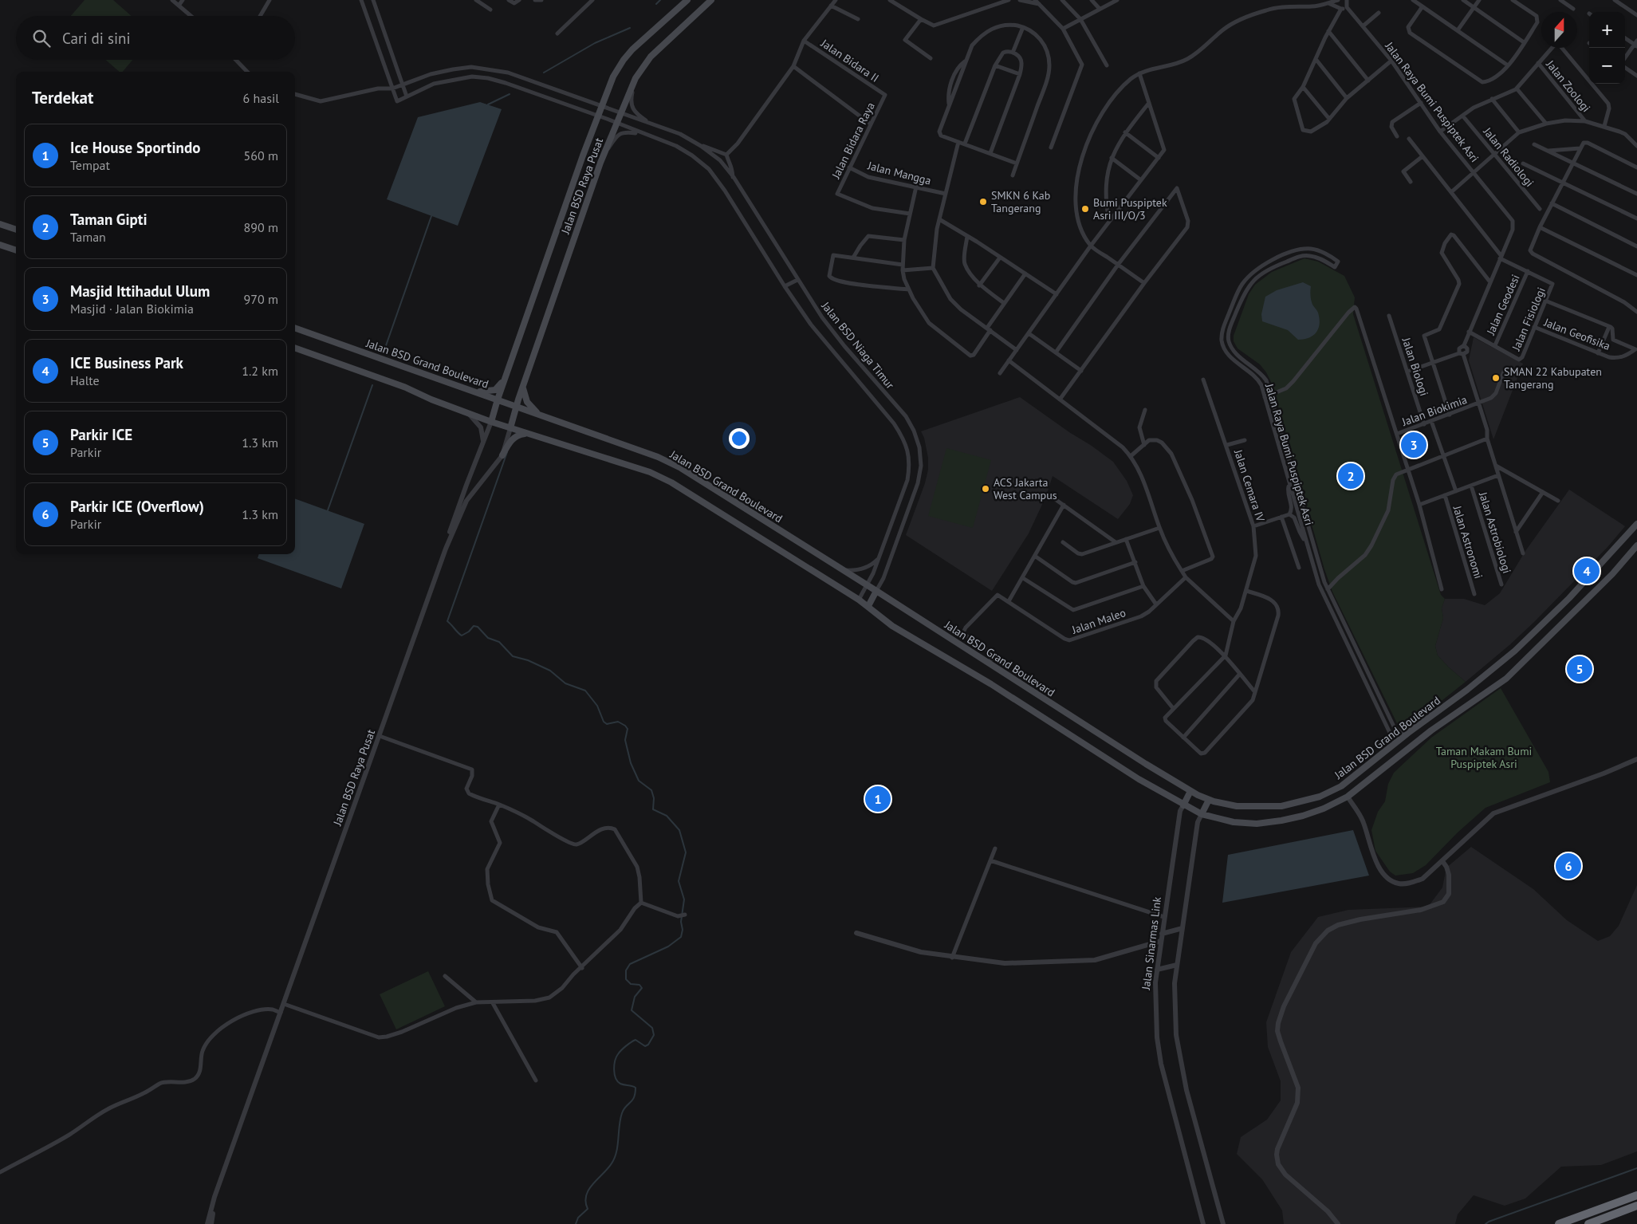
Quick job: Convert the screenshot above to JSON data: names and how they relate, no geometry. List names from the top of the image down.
{
  "streets": {
    "main road": ["Jalan BSD Raya Pusat", "Jalan BSD Grand Boulevard"],
    "street": [
      "Jalan Bidara II",
      "Jalan Zoologi",
      "Jalan Raya Bumi Puspiptek Asri",
      "Jalan Bidara Raya",
      "Jalan Radiologi",
      "Jalan Mangga",
      "Jalan Geodesi",
      "Jalan Fisiologi",
      "Jalan Geofisika",
      "Jalan BSD Niaga Timur",
      "Jalan Biologi",
      "Jalan Biokimia",
      "Jalan Cemara IV",
      "Jalan Astrobiologi",
      "Jalan Astronomi",
      "Jalan Maleo",
      "Jalan Sinarmas Link"
    ]
  },
  "crossings": [
    ["Jalan Bidara II", "Jalan Bidara Raya"],
    ["Jalan Raya Bumi Puspiptek Asri", "Jalan Fisiologi"],
    ["Jalan Raya Bumi Puspiptek Asri", "Jalan BSD Grand Boulevard"],
    ["Jalan Bidara Raya", "Jalan Mangga"],
    ["Jalan BSD Raya Pusat", "Jalan BSD Niaga Timur"],
    ["Jalan BSD Raya Pusat", "Jalan BSD Grand Boulevard"],
    ["Jalan Geodesi", "Jalan Fisiologi"],
    ["Jalan Fisiologi", "Jalan Geofisika"],
    ["Jalan BSD Niaga Timur", "Jalan BSD Grand Boulevard"],
    ["Jalan BSD Grand Boulevard", "Jalan Maleo"],
    ["Jalan BSD Grand Boulevard", "Jalan Sinarmas Link"],
    ["Jalan Biologi", "Jalan Biokimia"]
  ],
  "parks": ["Taman Makam Bumi Puspiptek Asri"],
  "places": [
    "SMKN 6 Kab Tangerang",
    "Bumi Puspiptek Asri III/O/3",
    "SMAN 22 Kabupaten Tangerang",
    "ACS Jakarta West Campus"
  ],
  "north": "top",
  "page": {
    "map_buttons": ["+", "−"],
    "search": "Cari di sini",
    "heading": ["Terdekat", "6 hasil"],
    "list": [
      {
        "mark": "1",
        "name": "Ice House Sportindo",
        "note": "Tempat",
        "value": "560 m"
      },
      {
        "mark": "2",
        "name": "Taman Gipti",
        "note": "Taman",
        "value": "890 m"
      },
      {
        "mark": "3",
        "name": "Masjid Ittihadul Ulum",
        "note": "Masjid · Jalan Biokimia",
        "value": "970 m"
      },
      {
        "mark": "4",
        "name": "ICE Business Park",
        "note": "Halte",
        "value": "1.2 km"
      },
      {
        "mark": "5",
        "name": "Parkir ICE",
        "note": "Parkir",
        "value": "1.3 km"
      },
      {
        "mark": "6",
        "name": "Parkir ICE (Overflow)",
        "note": "Parkir",
        "value": "1.3 km"
      }
    ],
    "pins": [
      "3",
      "2",
      "4",
      "5",
      "1",
      "6"
    ]
  }
}
